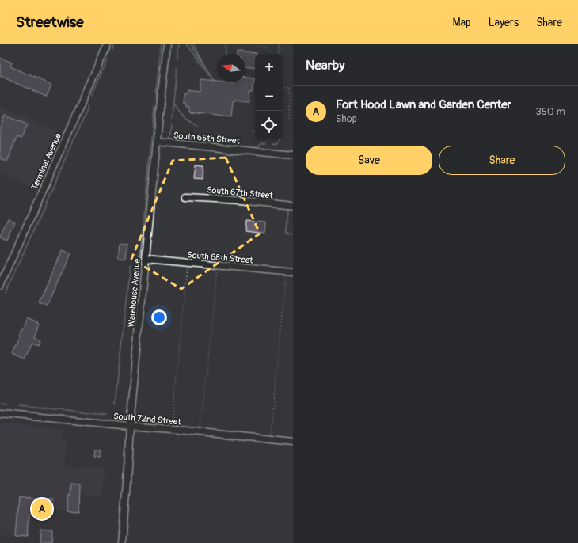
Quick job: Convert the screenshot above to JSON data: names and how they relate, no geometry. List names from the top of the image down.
{
  "streets": {
    "street": [
      "South 65th Street",
      "Terminal Avenue",
      "South 67th Street",
      "South 68th Street",
      "Warehouse Avenue",
      "South 72nd Street"
    ]
  },
  "crossings": [
    ["South 65th Street", "Warehouse Avenue"],
    ["South 68th Street", "Warehouse Avenue"],
    ["Warehouse Avenue", "South 72nd Street"]
  ],
  "north": "left",
  "page": {
    "header": "Streetwise",
    "nav": ["Map", "Layers", "Share"],
    "heading": "Nearby",
    "map_buttons": ["+", "−"],
    "list": [
      {
        "mark": "A",
        "name": "Fort Hood Lawn and Garden Center",
        "note": "Shop",
        "value": "350 m"
      }
    ],
    "buttons": ["Save", "Share"],
    "pins": "A"
  }
}
